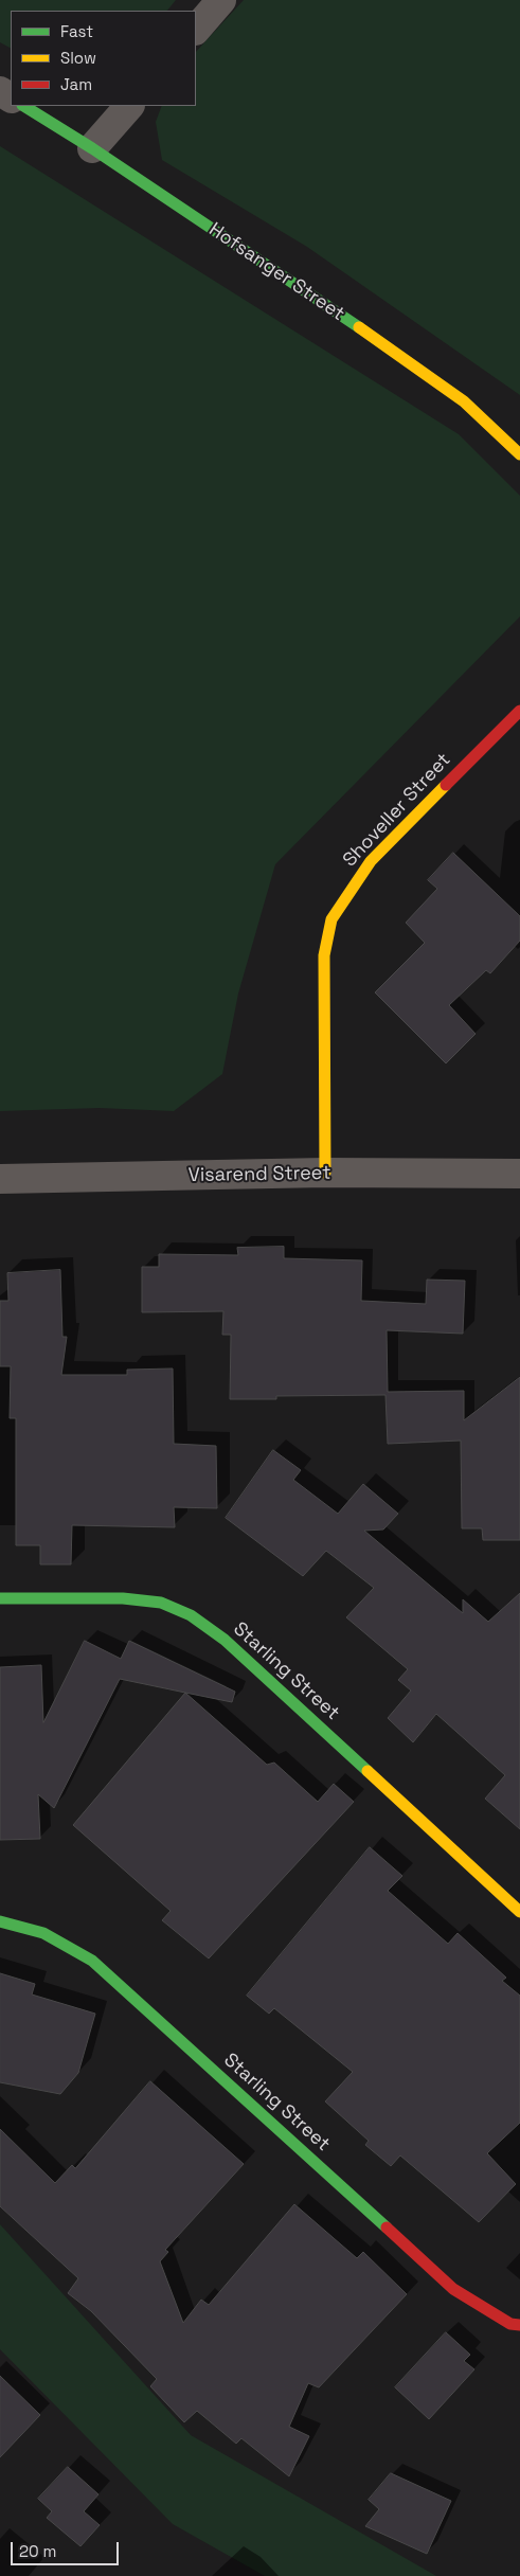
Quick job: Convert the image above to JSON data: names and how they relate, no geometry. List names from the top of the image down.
{
  "streets": {
    "street": [
      "Hofsanger Street",
      "Shoveller Street",
      "Visarend Street",
      "Starling Street"
    ]
  },
  "crossings": [
    ["Shoveller Street", "Visarend Street"]
  ],
  "legend": ["Fast", "Slow", "Jam"],
  "scale_bar": "20 m"
}
